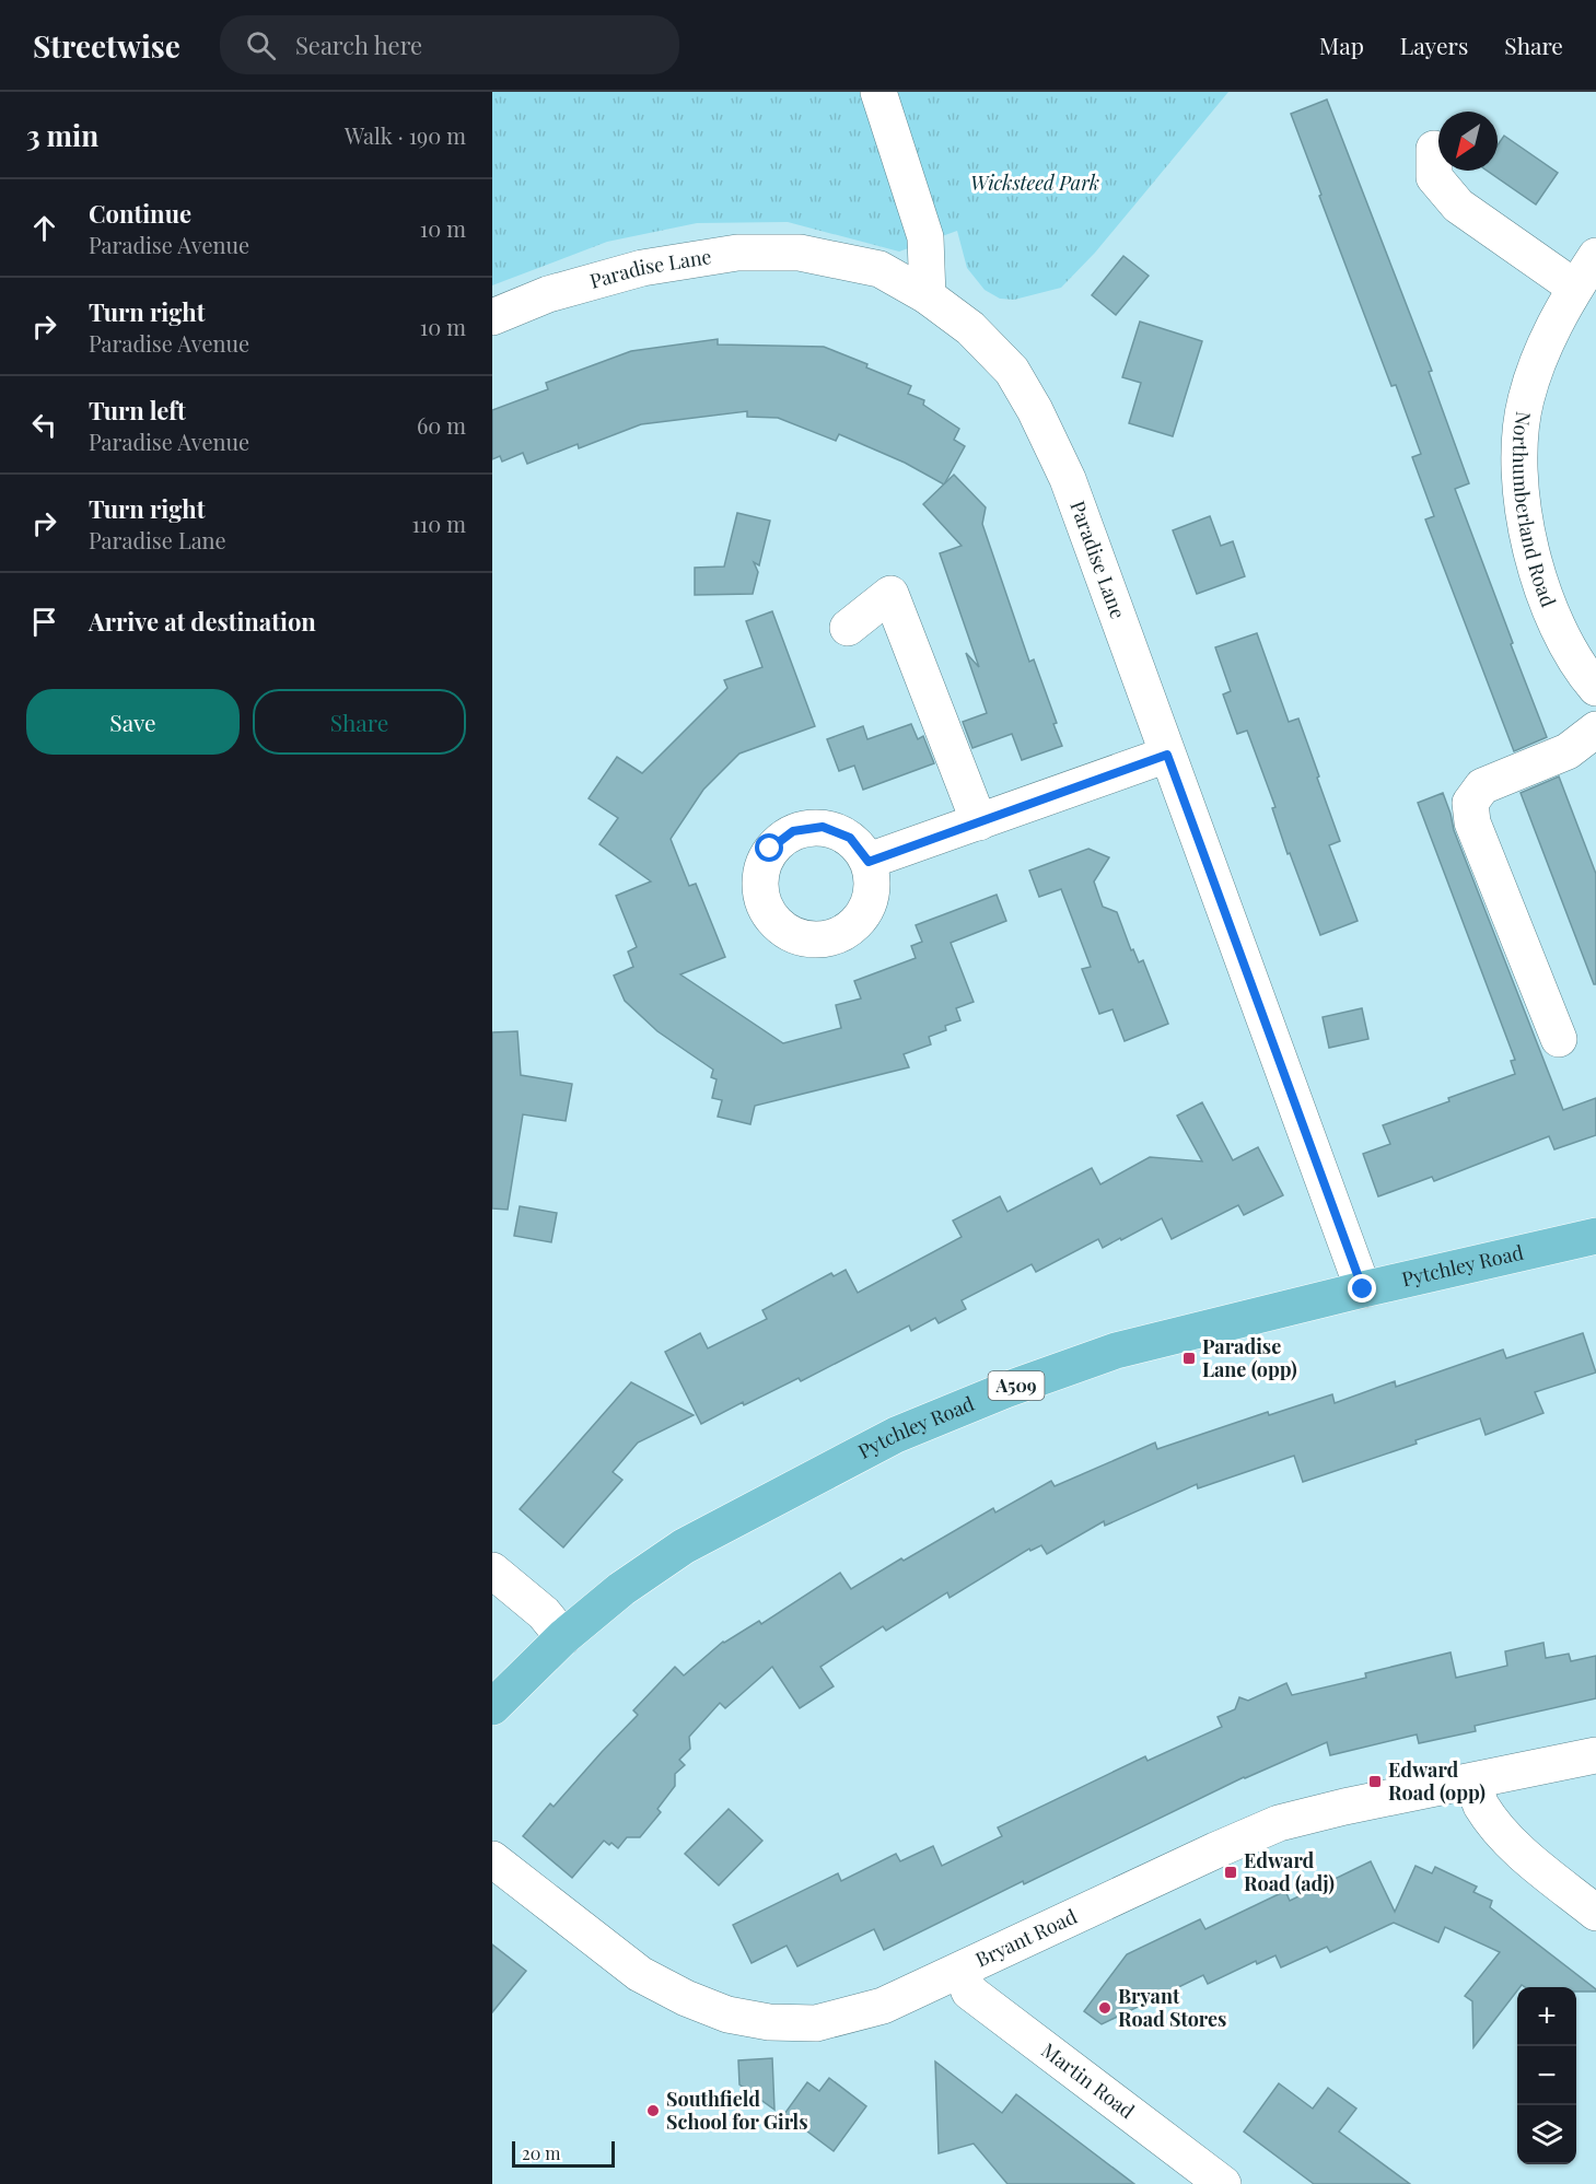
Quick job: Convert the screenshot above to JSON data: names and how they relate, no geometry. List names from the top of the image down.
{
  "streets": {
    "main road": ["Pytchley Road", "A509"],
    "street": [
      "Paradise Lane",
      "Northumberland Road",
      "Bryant Road",
      "Martin Road"
    ]
  },
  "crossings": [
    ["Paradise Lane", "Pytchley Road"],
    ["Bryant Road", "Martin Road"]
  ],
  "parks": ["Wicksteed Park"],
  "places": {
    "transit": ["Paradise Lane (opp)", "Edward Road (opp)", "Edward Road (adj)"],
    "other": ["Bryant Road Stores", "Southfield School for Girls"]
  },
  "scale_bar": "20 m",
  "north": "bottom left",
  "page": {
    "header": "Streetwise",
    "search": "Search here",
    "nav": ["Map", "Layers", "Share"],
    "heading": ["3 min", "Walk · 190 m"],
    "list": [
      ["Continue", "Paradise Avenue", "10 m"],
      ["Turn right", "Paradise Avenue", "10 m"],
      ["Turn left", "Paradise Avenue", "60 m"],
      ["Turn right", "Paradise Lane", "110 m"],
      "Arrive at destination"
    ],
    "buttons": ["Save", "Share"],
    "map_buttons": ["+", "−"],
    "scale": "20 m"
  }
}
